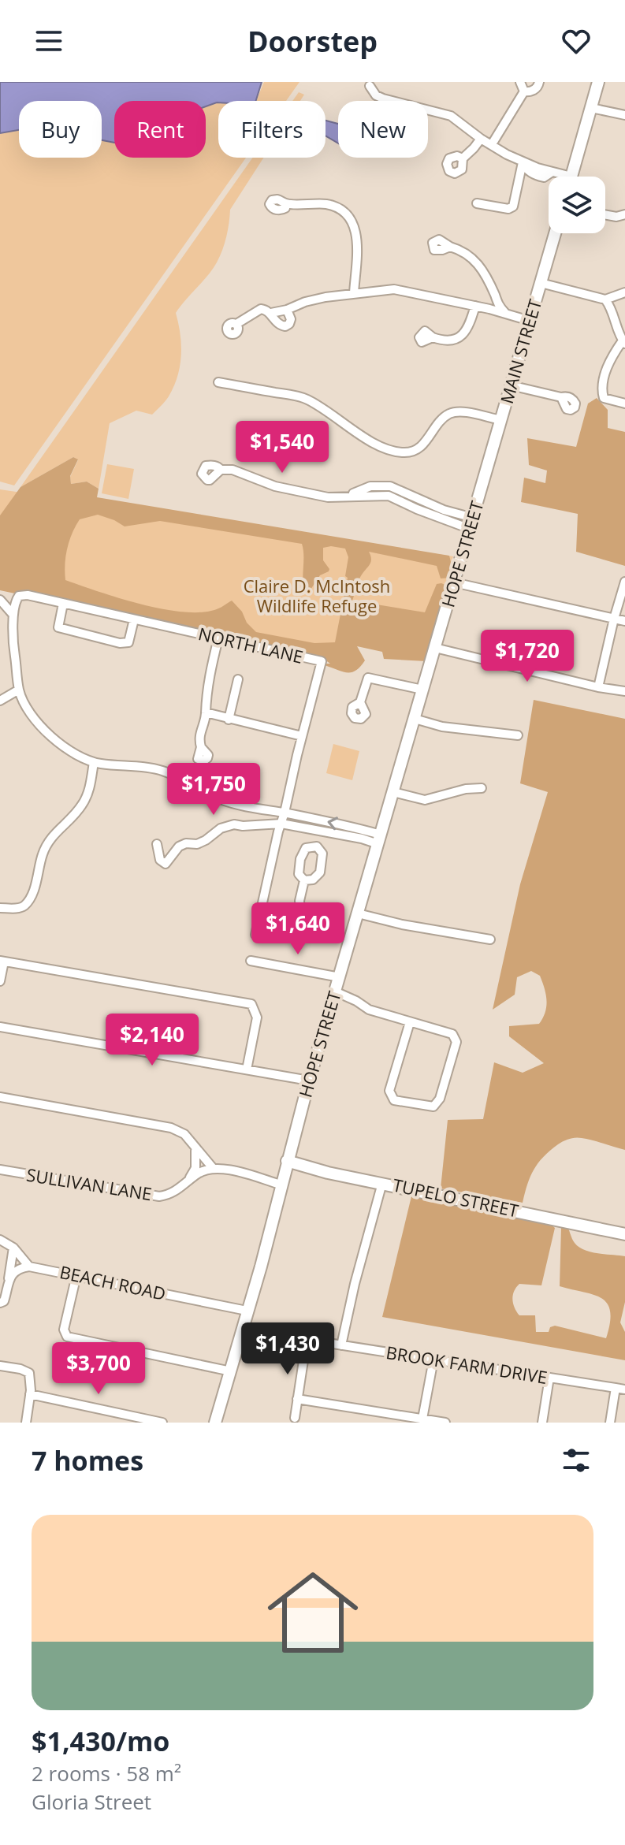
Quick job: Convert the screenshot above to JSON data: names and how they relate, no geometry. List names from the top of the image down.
{
  "streets": {
    "main road": ["MAIN STREET", "HOPE STREET", "TUPELO STREET"],
    "street": [
      "NORTH LANE",
      "SULLIVAN LANE",
      "BEACH ROAD",
      "BROOK FARM DRIVE"
    ]
  },
  "crossings": [
    ["MAIN STREET", "HOPE STREET"],
    ["HOPE STREET", "TUPELO STREET"],
    ["HOPE STREET", "BEACH ROAD"],
    ["HOPE STREET", "BROOK FARM DRIVE"]
  ],
  "parks": ["Claire D. McIntosh Wildlife Refuge"],
  "page": {
    "header": "Doorstep",
    "chip": [
      "Buy",
      "Rent",
      "Filters",
      "New"
    ],
    "price": [
      "$1,540",
      "$1,720",
      "$1,750",
      "$1,640",
      "$2,140",
      "$1,430",
      "$3,700"
    ],
    "heading": "7 homes",
    "list": [
      {
        "name": "$1,430/mo",
        "note": "2 rooms · 58 m² · Gloria Street"
      }
    ]
  }
}
